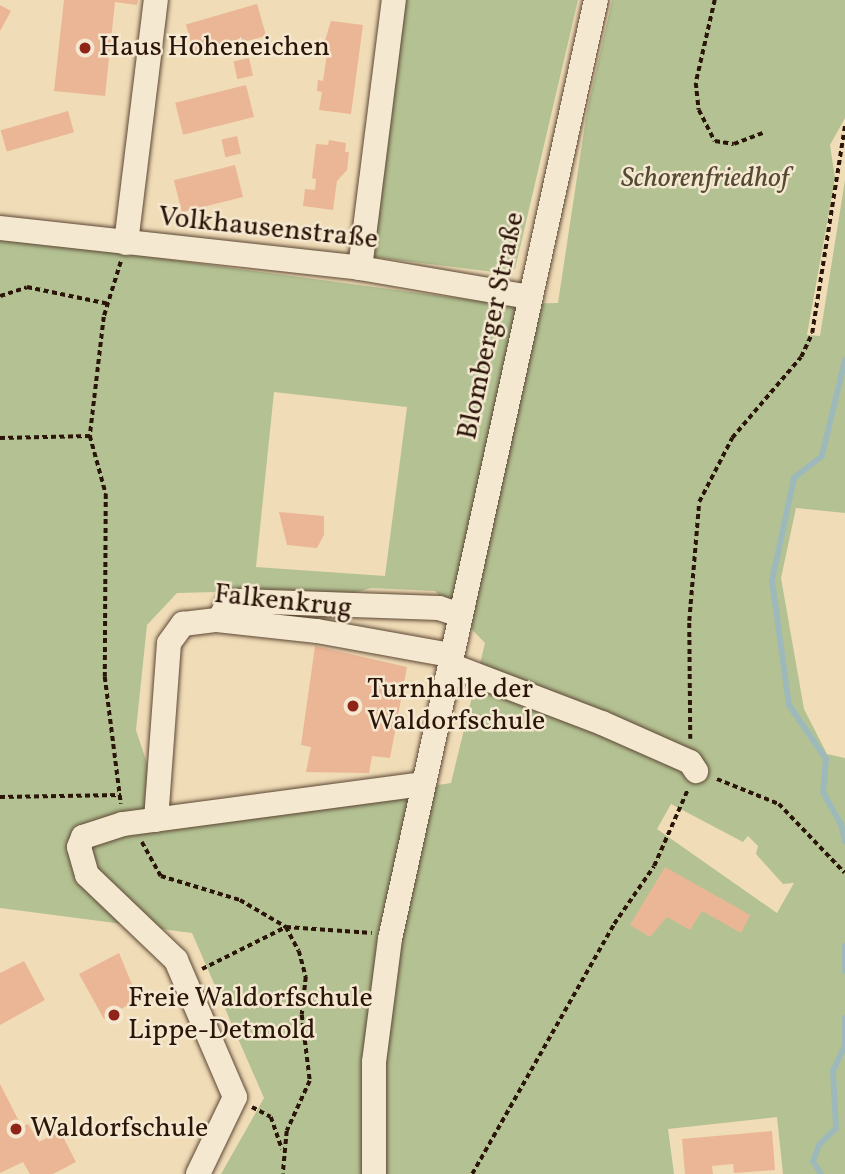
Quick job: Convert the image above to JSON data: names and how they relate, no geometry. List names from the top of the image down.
{
  "streets": {
    "street": ["Volkhausenstraße", "Blomberger Straße", "Falkenkrug"]
  },
  "crossings": [
    ["Volkhausenstraße", "Blomberger Straße"],
    ["Blomberger Straße", "Falkenkrug"]
  ],
  "parks": ["Schorenfriedhof"],
  "places": [
    "Haus Hoheneichen",
    "Turnhalle der Waldorfschule",
    "Freie Waldorfschule Lippe-Detmold",
    "Waldorfschule"
  ]
}
